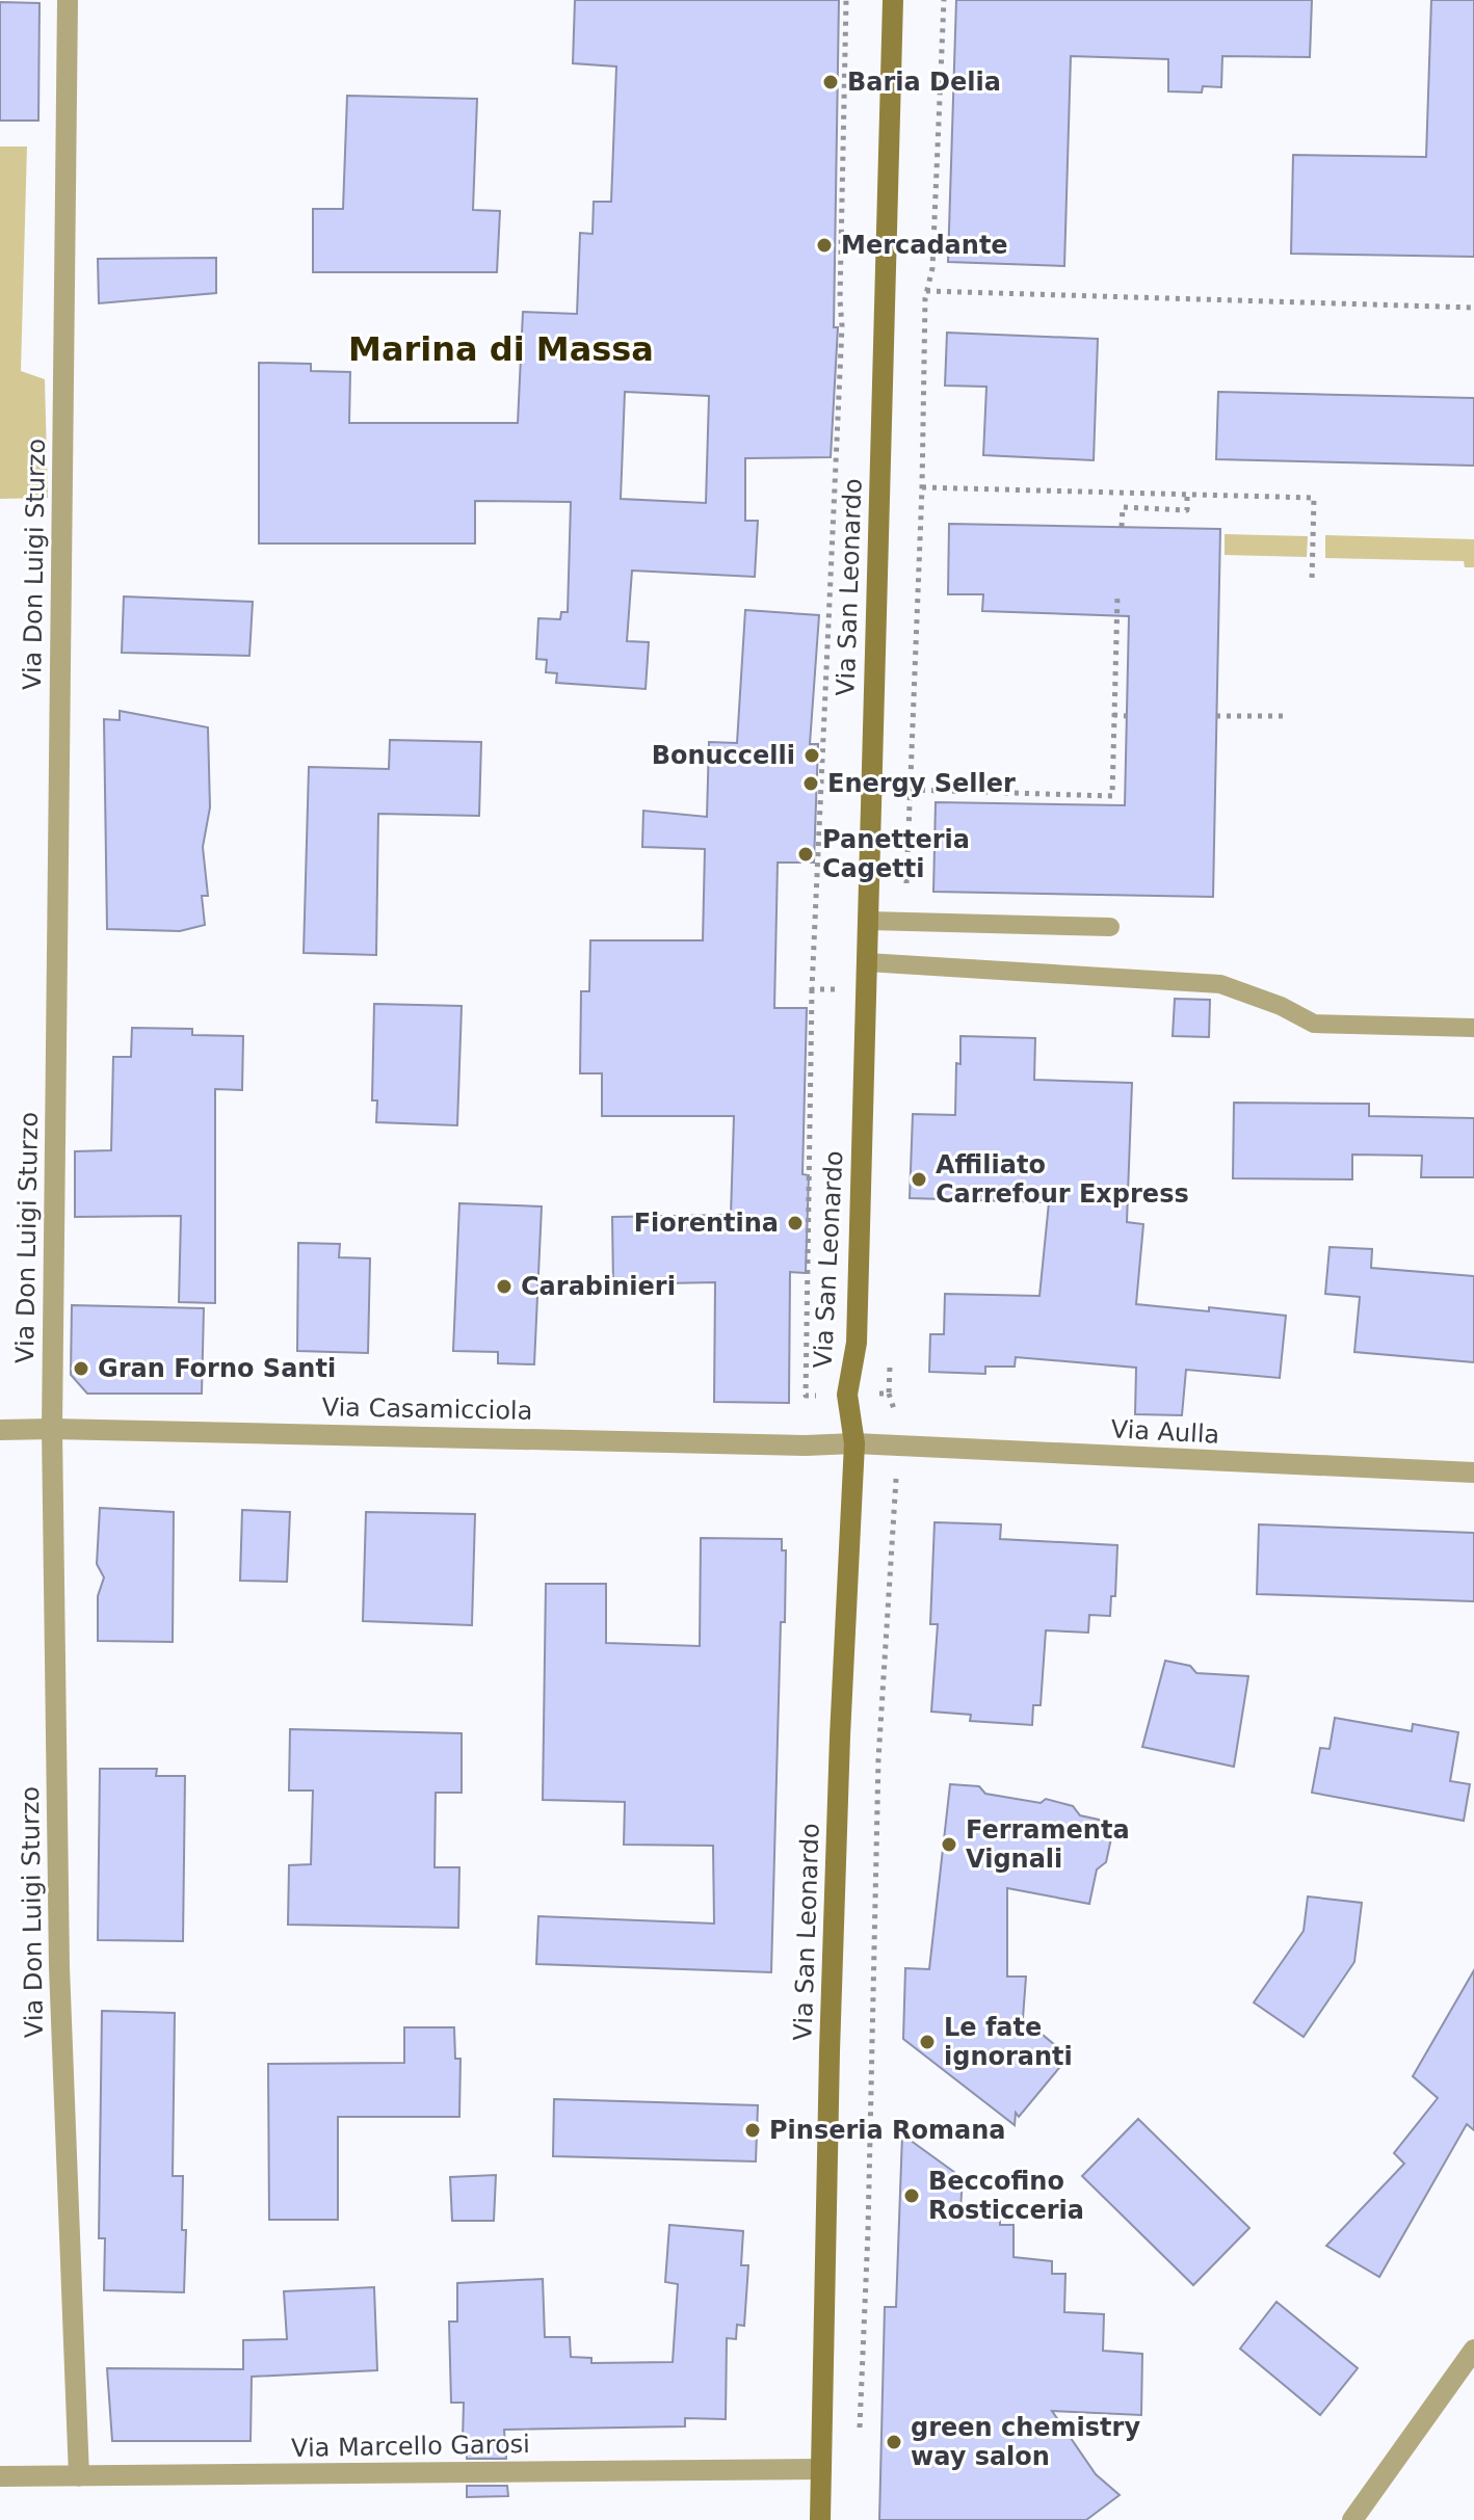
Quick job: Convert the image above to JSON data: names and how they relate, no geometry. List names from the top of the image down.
{
  "streets": {
    "main road": ["Via San Leonardo"],
    "street": [
      "Via Don Luigi Sturzo",
      "Via Casamicciola",
      "Via Aulla",
      "Via Marcello Garosi"
    ]
  },
  "crossings": [
    ["Via Don Luigi Sturzo", "Via Casamicciola"],
    ["Via Don Luigi Sturzo", "Via Marcello Garosi"],
    ["Via San Leonardo", "Via Casamicciola"],
    ["Via San Leonardo", "Via Aulla"],
    ["Via San Leonardo", "Via Marcello Garosi"],
    ["Via Casamicciola", "Via Aulla"]
  ],
  "districts": ["Marina di Massa"],
  "places": [
    "Baria Delia",
    "Mercadante",
    "Bonuccelli",
    "Energy Seller",
    "Panetteria Cagetti",
    "Affiliato Carrefour Express",
    "Fiorentina",
    "Carabinieri",
    "Gran Forno Santi",
    "Ferramenta Vignali",
    "Le fate ignoranti",
    "Pinseria Romana",
    "Beccofino Rosticceria",
    "green chemistry way salon"
  ]
}
